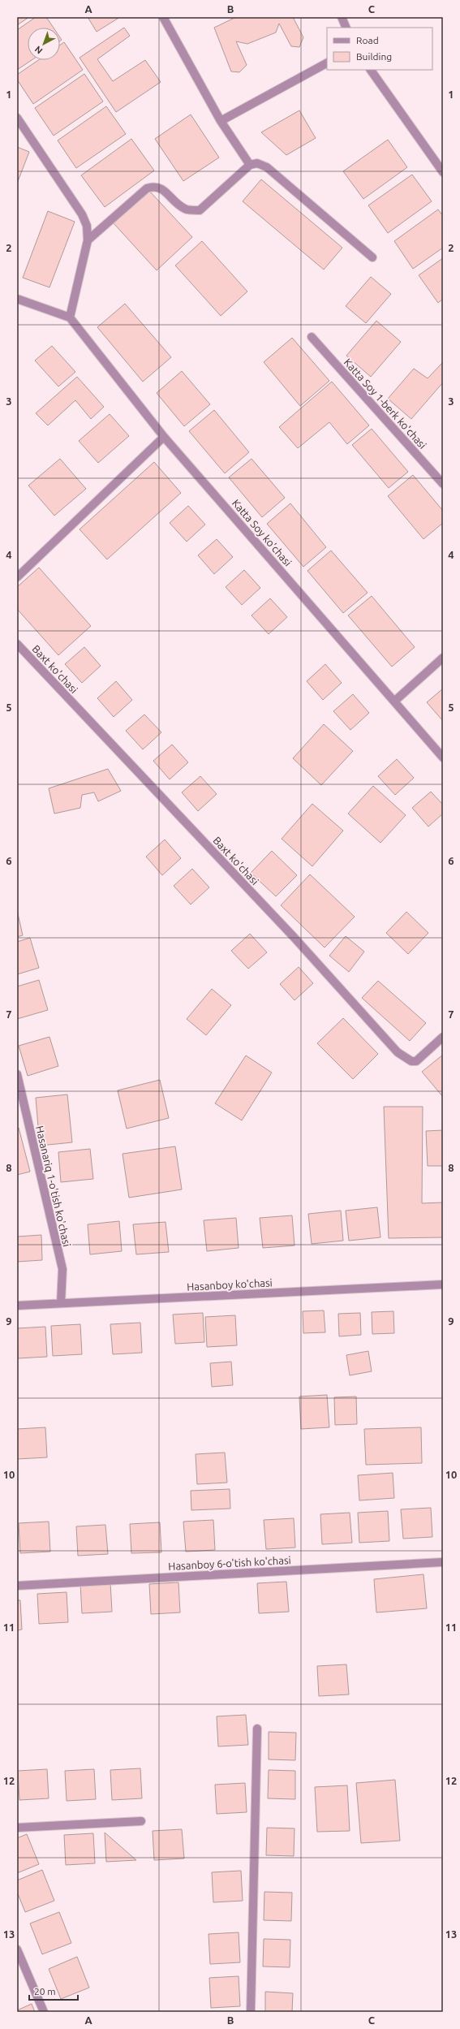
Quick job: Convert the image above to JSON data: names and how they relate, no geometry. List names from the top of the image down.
{
  "streets": {
    "street": [
      "Katta Soy 1-berk ko'chasi",
      "Katta Soy ko'chasi",
      "Baxt ko'chasi",
      "Hasanariq 1-o'tish ko'chasi",
      "Hasanboy ko'chasi",
      "Hasanboy 6-o'tish ko'chasi"
    ]
  },
  "crossings": [
    ["Hasanariq 1-o'tish ko'chasi", "Hasanboy ko'chasi"]
  ],
  "legend": ["Road", "Building"],
  "scale_bar": "20 m",
  "north": "bottom left",
  "grid": {
    "columns": ["A", "B", "C"],
    "rows": [
      "1",
      "2",
      "3",
      "4",
      "5",
      "6",
      "7",
      "8",
      "9",
      "10",
      "11",
      "12",
      "13"
    ]
  }
}
